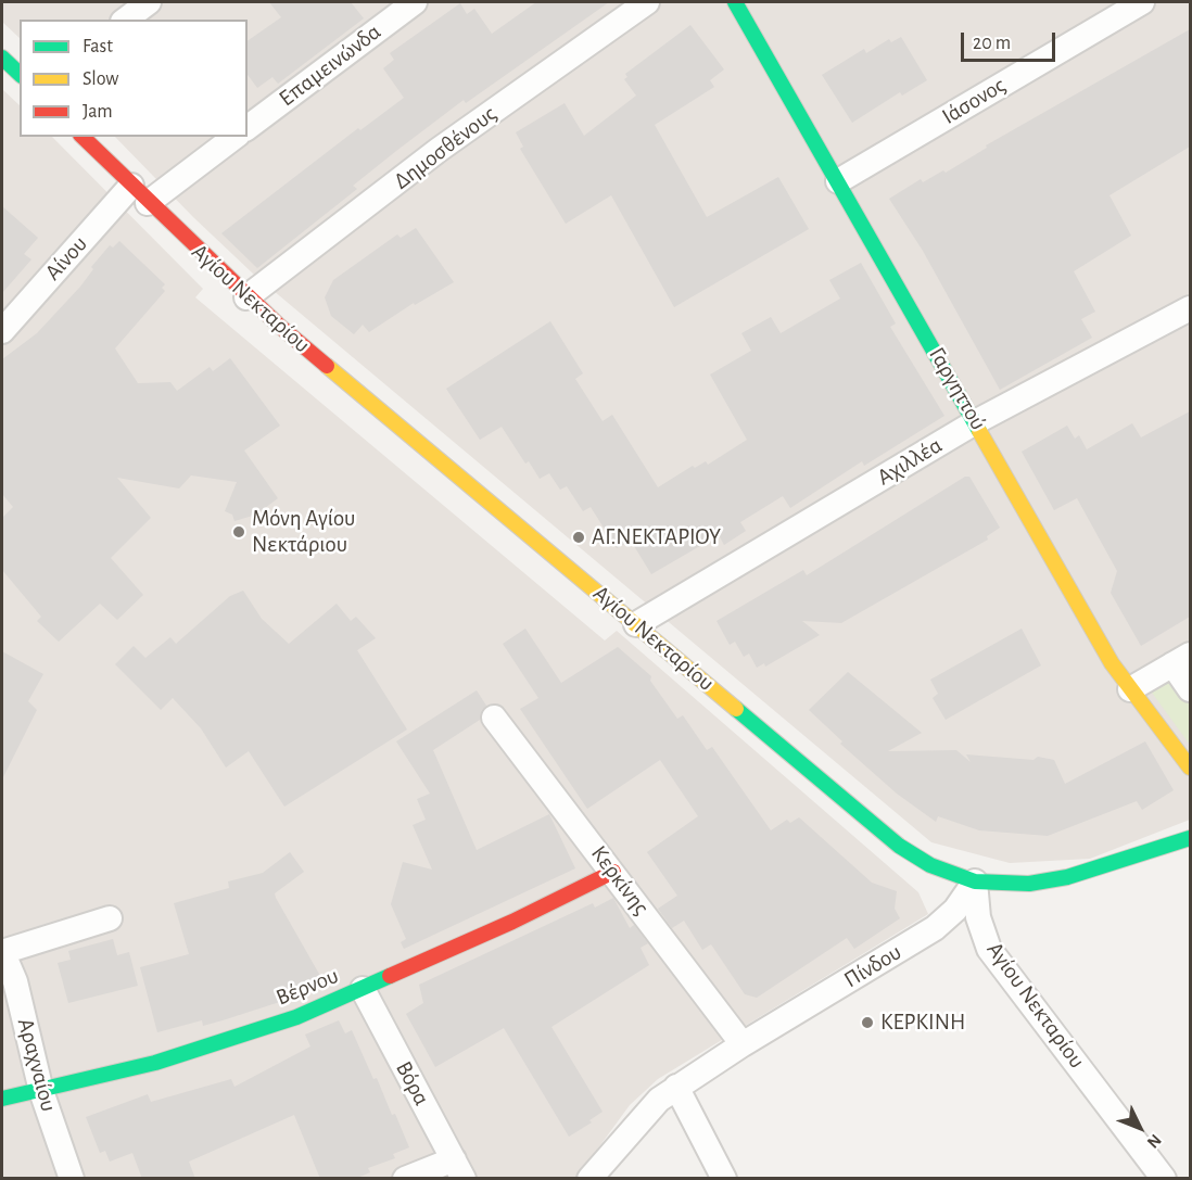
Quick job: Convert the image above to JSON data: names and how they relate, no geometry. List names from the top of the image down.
{
  "streets": {
    "street": [
      "Επαμεινώνδα",
      "Ιάσονος",
      "Δημοσθένους",
      "Αίνου",
      "Αγίου Νεκταρίου",
      "Γαργηττού",
      "Αχιλλέα",
      "Κερκίνης",
      "Πίνδου",
      "Βέρνου",
      "Αραχναίου",
      "Βόρα"
    ]
  },
  "crossings": [
    ["Ιάσονος", "Γαργηττού"],
    ["Δημοσθένους", "Αγίου Νεκταρίου"],
    ["Αίνου", "Αγίου Νεκταρίου"],
    ["Αγίου Νεκταρίου", "Αχιλλέα"],
    ["Αγίου Νεκταρίου", "Πίνδου"],
    ["Γαργηττού", "Αχιλλέα"],
    ["Κερκίνης", "Πίνδου"],
    ["Κερκίνης", "Βέρνου"],
    ["Βέρνου", "Αραχναίου"],
    ["Βέρνου", "Βόρα"]
  ],
  "places": ["Μόνη Αγίου Νεκτάριου", "ΑΓ.ΝΕΚΤΑΡΙΟΥ", "ΚΕΡΚΙΝΗ"],
  "legend": ["Fast", "Slow", "Jam"],
  "scale_bar": "20 m",
  "north": "bottom right"
}
